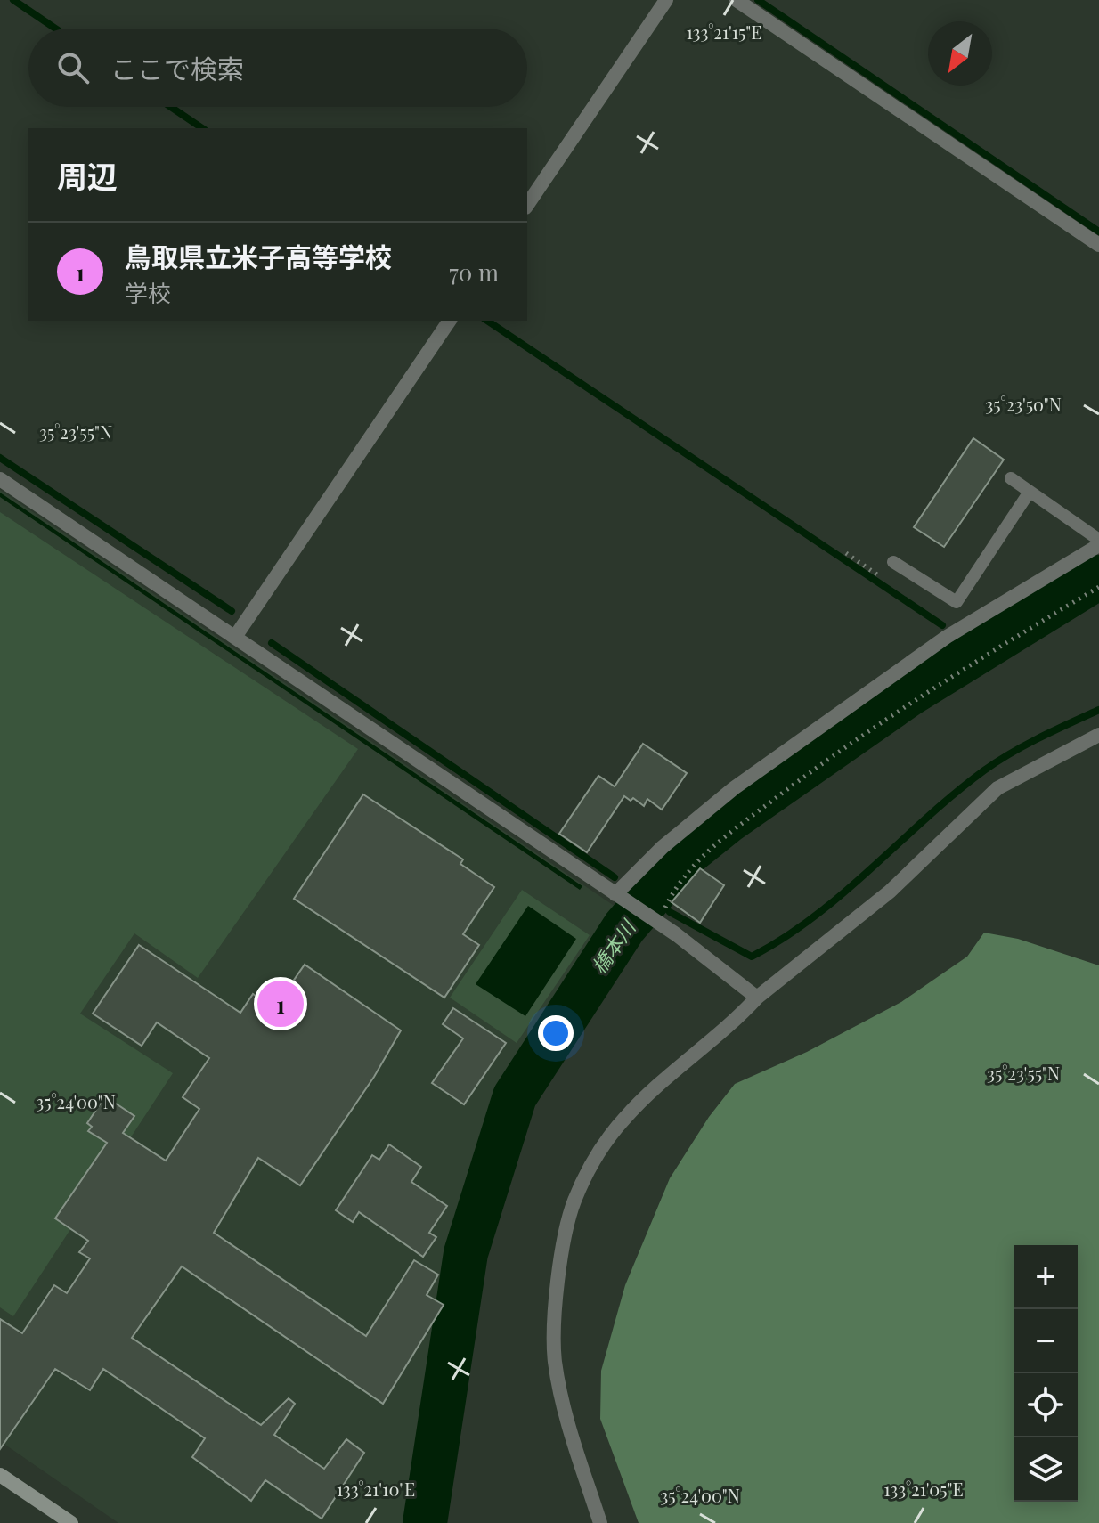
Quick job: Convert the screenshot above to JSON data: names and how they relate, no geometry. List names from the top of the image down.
{
  "water": ["橋本川"],
  "north": "bottom left",
  "page": {
    "search": "ここで検索",
    "heading": "周辺",
    "list": [
      {
        "mark": "1",
        "name": "鳥取県立米子高等学校",
        "note": "学校",
        "value": "70 m"
      }
    ],
    "pins": "1",
    "map_buttons": ["+", "−"]
  },
  "coordinates": [
    "133°21'15\"E",
    "35°23'50\"N",
    "35°23'55\"N",
    "35°24'00\"N",
    "133°21'10\"E",
    "133°21'05\"E"
  ]
}
